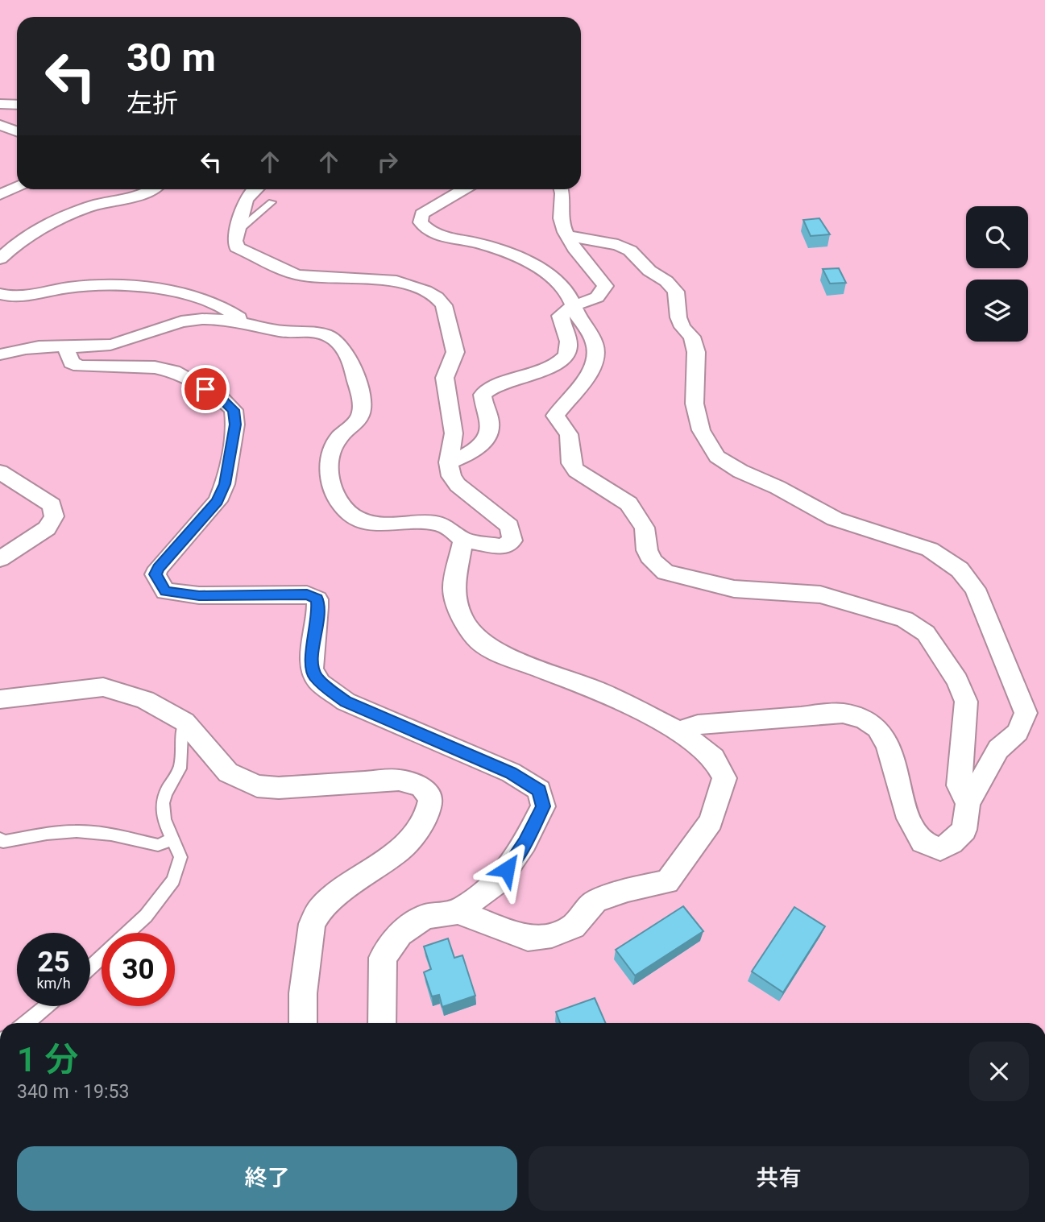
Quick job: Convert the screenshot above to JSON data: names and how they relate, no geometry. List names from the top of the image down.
{
  "page": {
    "turn": ["30 m", "左折"],
    "speed": "25 km/h",
    "limit": "30",
    "heading": ["1 分", "340 m · 19:53"],
    "buttons": ["終了", "共有"]
  }
}
